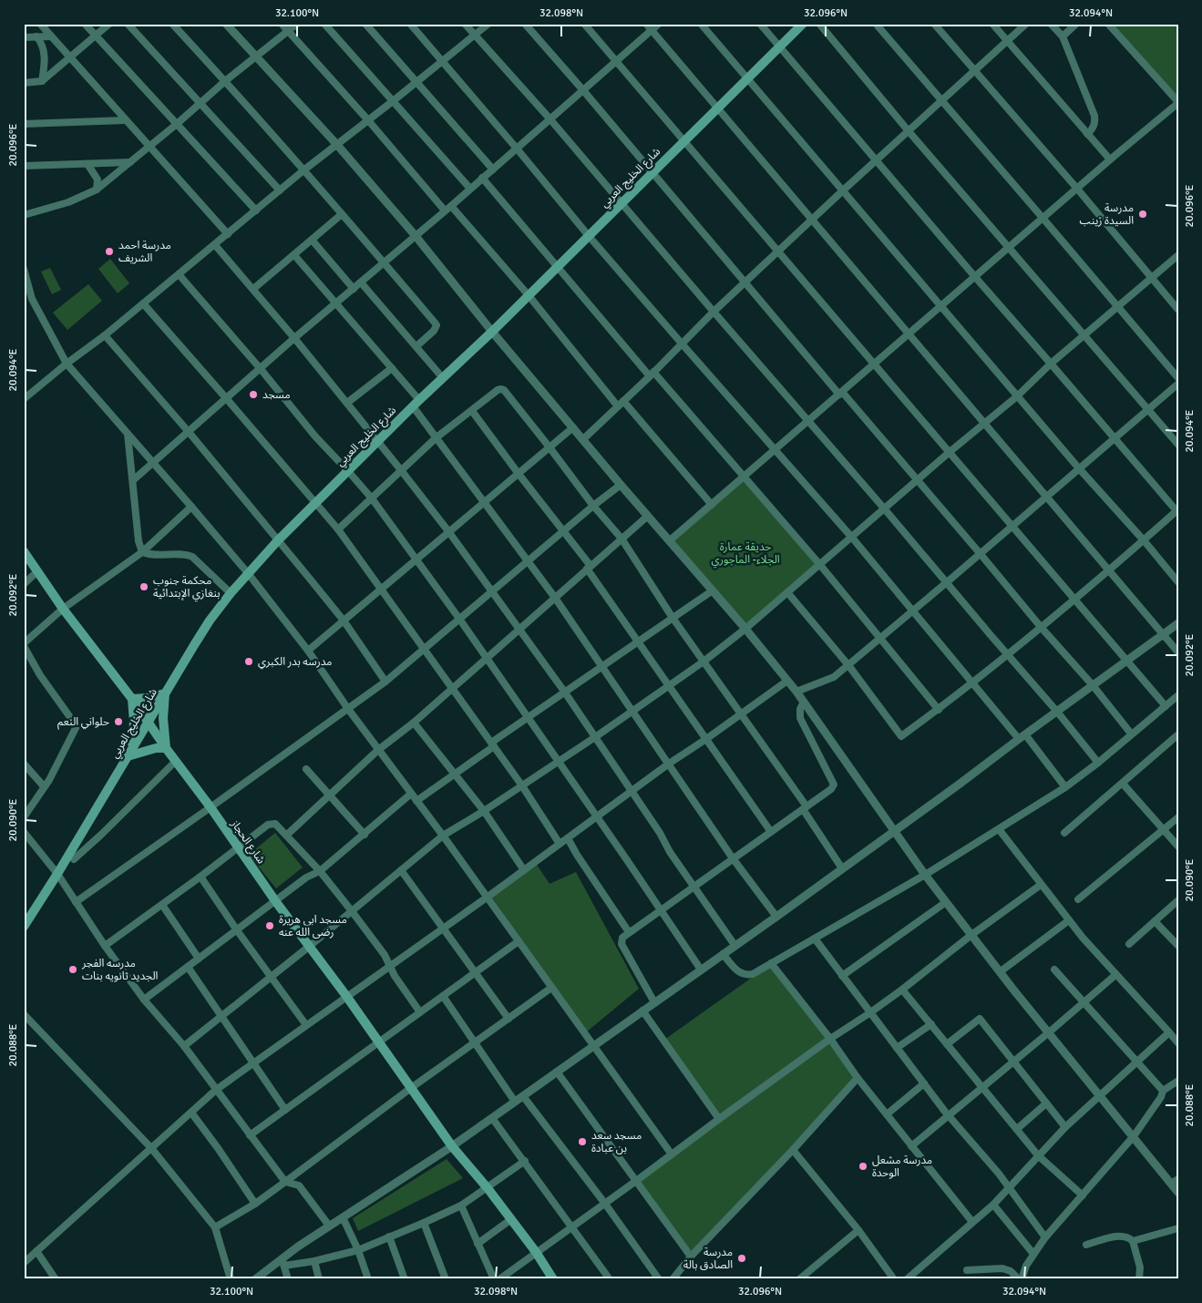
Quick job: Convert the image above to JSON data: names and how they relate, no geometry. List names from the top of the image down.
{
  "streets": {
    "main road": ["شارع الخليج العربي", "شارع الحجاز"]
  },
  "crossings": [
    ["شارع الخليج العربي", "شارع الحجاز"]
  ],
  "parks": ["حديقة عمارة الجلاء- الماجوري"],
  "places": [
    "مدرسة السيدة زينب",
    "مدرسة احمد الشريف",
    "مسجد",
    "محكمة جنوب بنغازي الإبتدائية",
    "مدرسه بدر الكبري",
    "حلواني النعم",
    "مسجد ابي هريرة رضى الله عنه",
    "مدرسه الفجر الجديد ثانويه بنات",
    "مسجد سعد بن عبادة",
    "مدرسة مشعل الوحدة",
    "مدرسة الصادق بالة"
  ],
  "coordinates": [
    "32.100°N",
    "32.098°N",
    "32.096°N",
    "32.094°N",
    "20.096°E",
    "20.094°E",
    "20.092°E",
    "20.090°E",
    "20.088°E"
  ]
}
